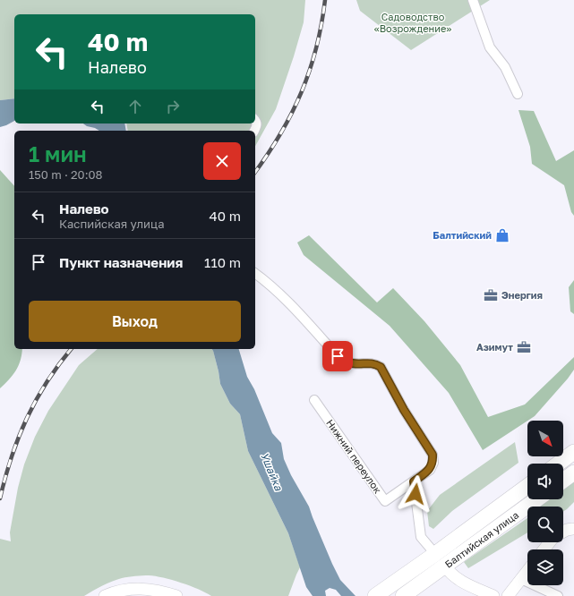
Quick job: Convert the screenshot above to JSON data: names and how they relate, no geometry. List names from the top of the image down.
{
  "streets": {
    "main road": ["Балтийская улица"],
    "street": ["Нижний переулок"]
  },
  "water": ["Ушайка"],
  "parks": ["Садоводство «Возрождение»"],
  "places": {
    "shop": ["Балтийский"],
    "office": ["Энергия", "Азимут"]
  },
  "north": "bottom right",
  "page": {
    "turn": ["40 m", "Налево"],
    "heading": ["1 мин", "150 m · 20:08"],
    "list": [
      {
        "name": "Налево",
        "note": "Каспийская улица",
        "value": "40 m"
      },
      {
        "name": "Пункт назначения",
        "value": "110 m"
      }
    ],
    "buttons": "Выход"
  }
}
